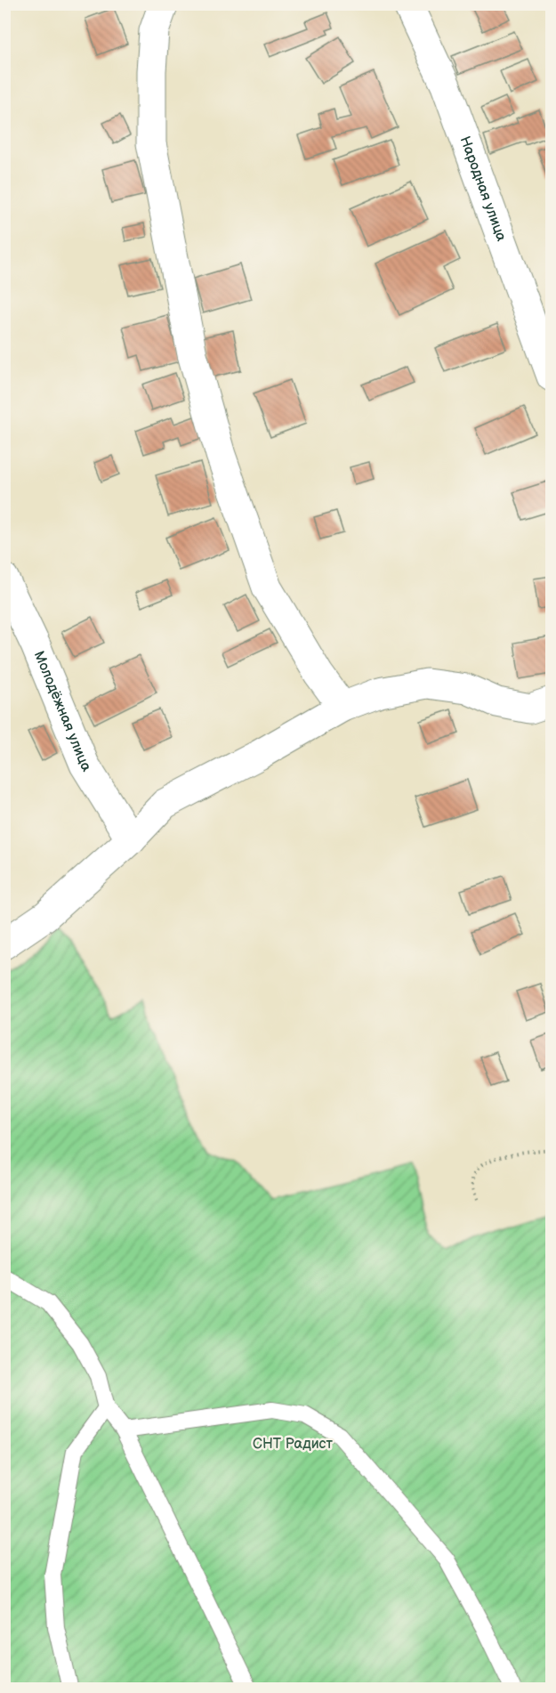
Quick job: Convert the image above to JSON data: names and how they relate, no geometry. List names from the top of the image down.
{
  "streets": {
    "street": ["Народная улица", "Молодёжная улица"]
  },
  "parks": ["СНТ Радист"]
}
